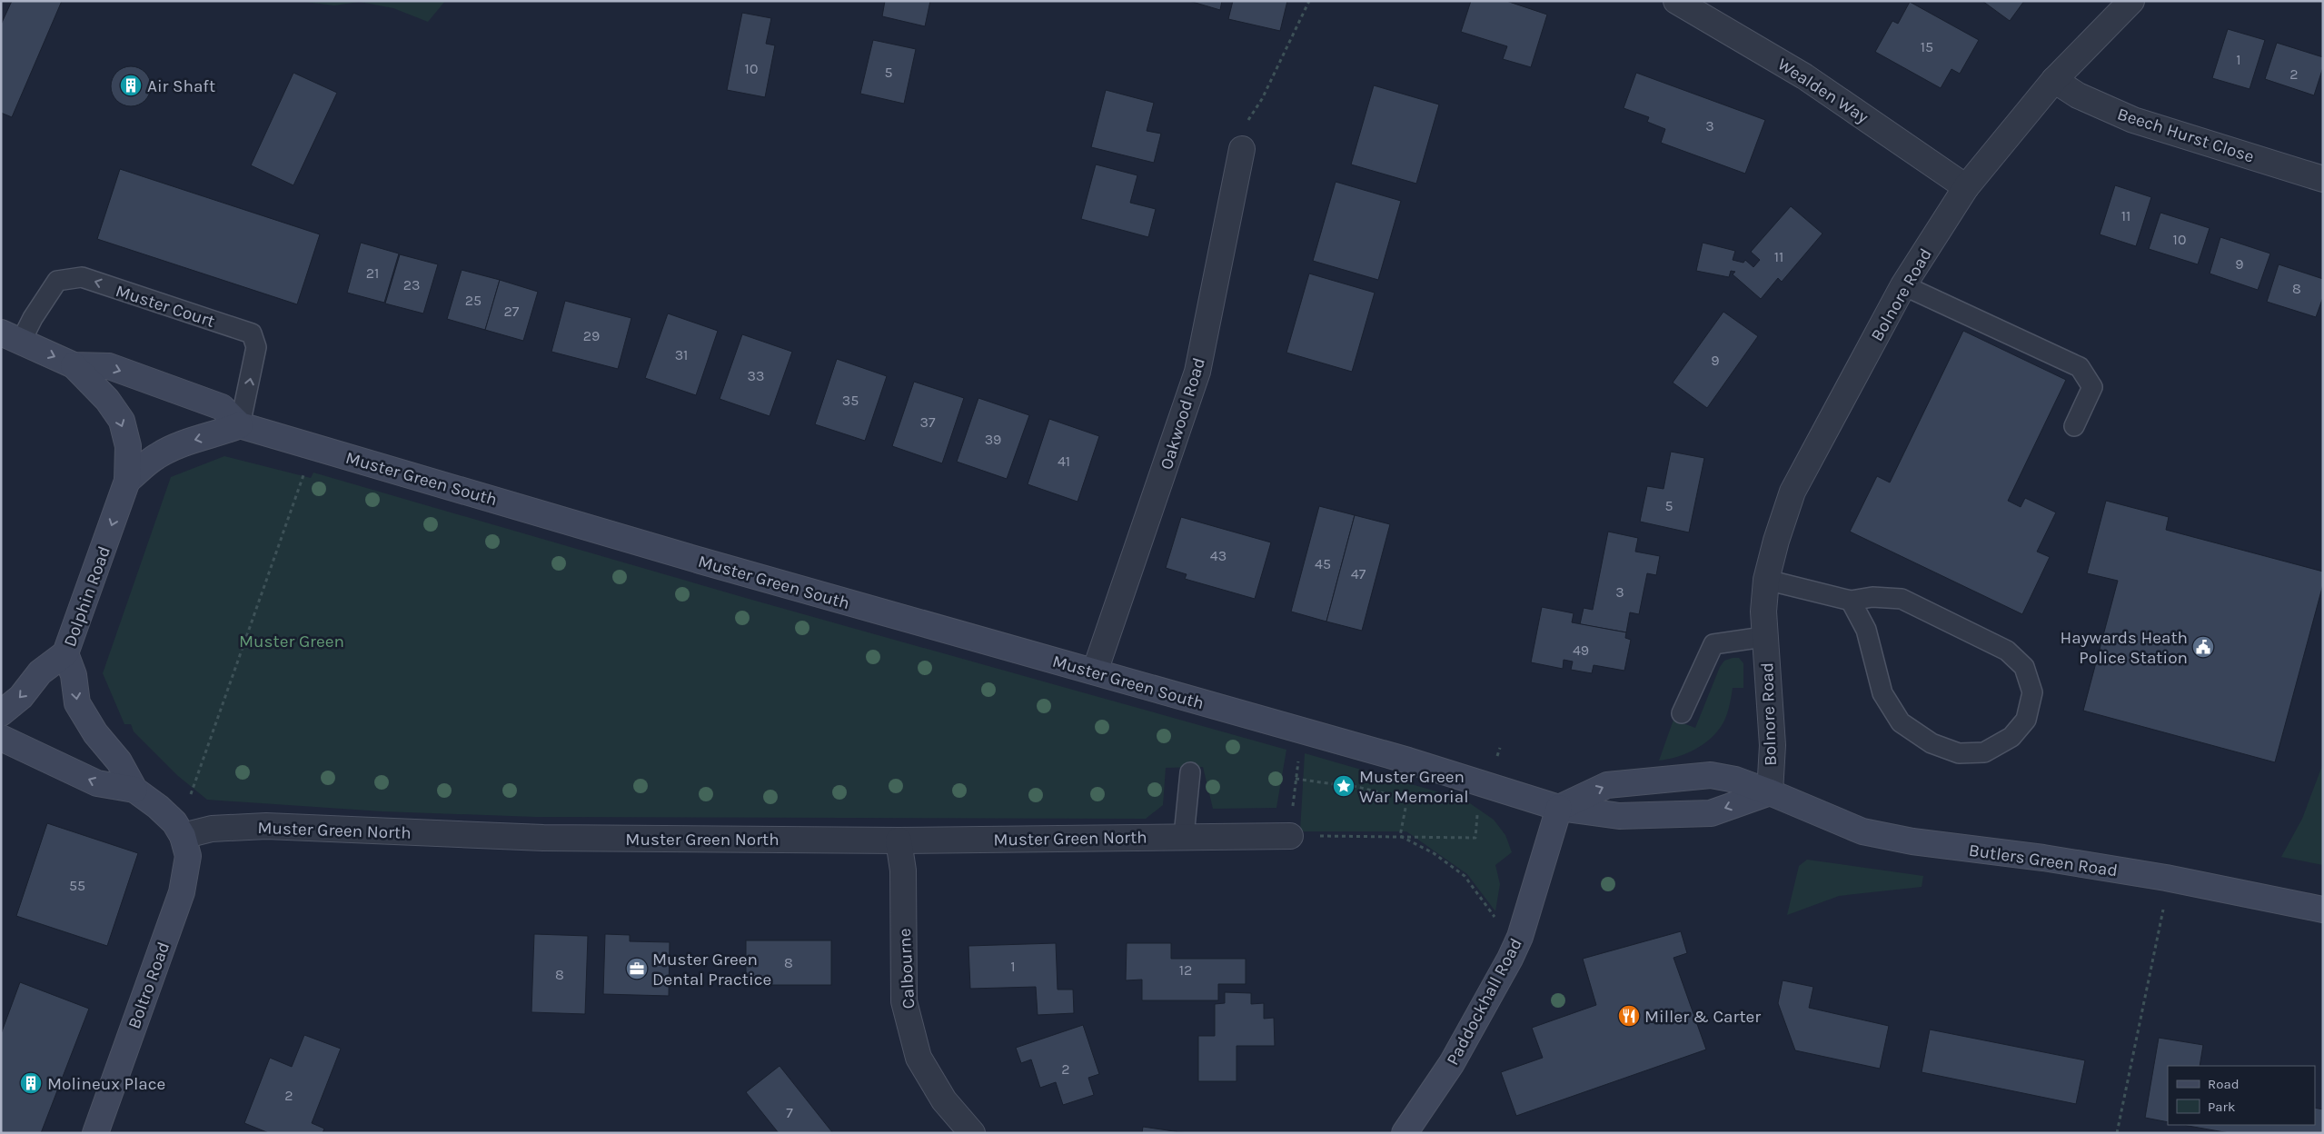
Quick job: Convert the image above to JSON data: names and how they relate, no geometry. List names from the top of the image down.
{
  "streets": {
    "main road": [
      "Muster Green South",
      "Dolphin Road",
      "Butlers Green Road",
      "Boltro Road",
      "Paddockhall Road"
    ],
    "street": [
      "Wealden Way",
      "Beech Hurst Close",
      "Bolnore Road",
      "Oakwood Road",
      "Muster Green North",
      "Calbourne"
    ],
    "lane": ["Muster Court"]
  },
  "crossings": [
    ["Wealden Way", "Bolnore Road"],
    ["Beech Hurst Close", "Bolnore Road"],
    ["Bolnore Road", "Butlers Green Road"],
    ["Muster Court", "Muster Green South"],
    ["Oakwood Road", "Muster Green South"],
    ["Muster Green South", "Dolphin Road"],
    ["Muster Green South", "Butlers Green Road"],
    ["Muster Green South", "Paddockhall Road"],
    ["Muster Green North", "Calbourne"],
    ["Muster Green North", "Boltro Road"],
    ["Butlers Green Road", "Paddockhall Road"]
  ],
  "one_way": ["Dolphin Road"],
  "parks": ["Muster Green"],
  "places": {
    "building": ["Air Shaft", "Molineux Place"],
    "public building": ["Haywards Heath Police Station"],
    "place": ["Muster Green War Memorial"],
    "office": ["Muster Green Dental Practice"],
    "restaurant": ["Miller & Carter"]
  },
  "house_numbers": [
    "15",
    "1",
    "10",
    "5",
    "2",
    "3",
    "11",
    "10",
    "11",
    "9",
    "21",
    "23",
    "8",
    "25",
    "27",
    "29",
    "31",
    "9",
    "33",
    "35",
    "37",
    "39",
    "41",
    "5",
    "43",
    "45",
    "47",
    "3",
    "49",
    "55",
    "8",
    "1",
    "12",
    "8",
    "2",
    "2",
    "7"
  ],
  "legend": ["Road", "Park"]
}
